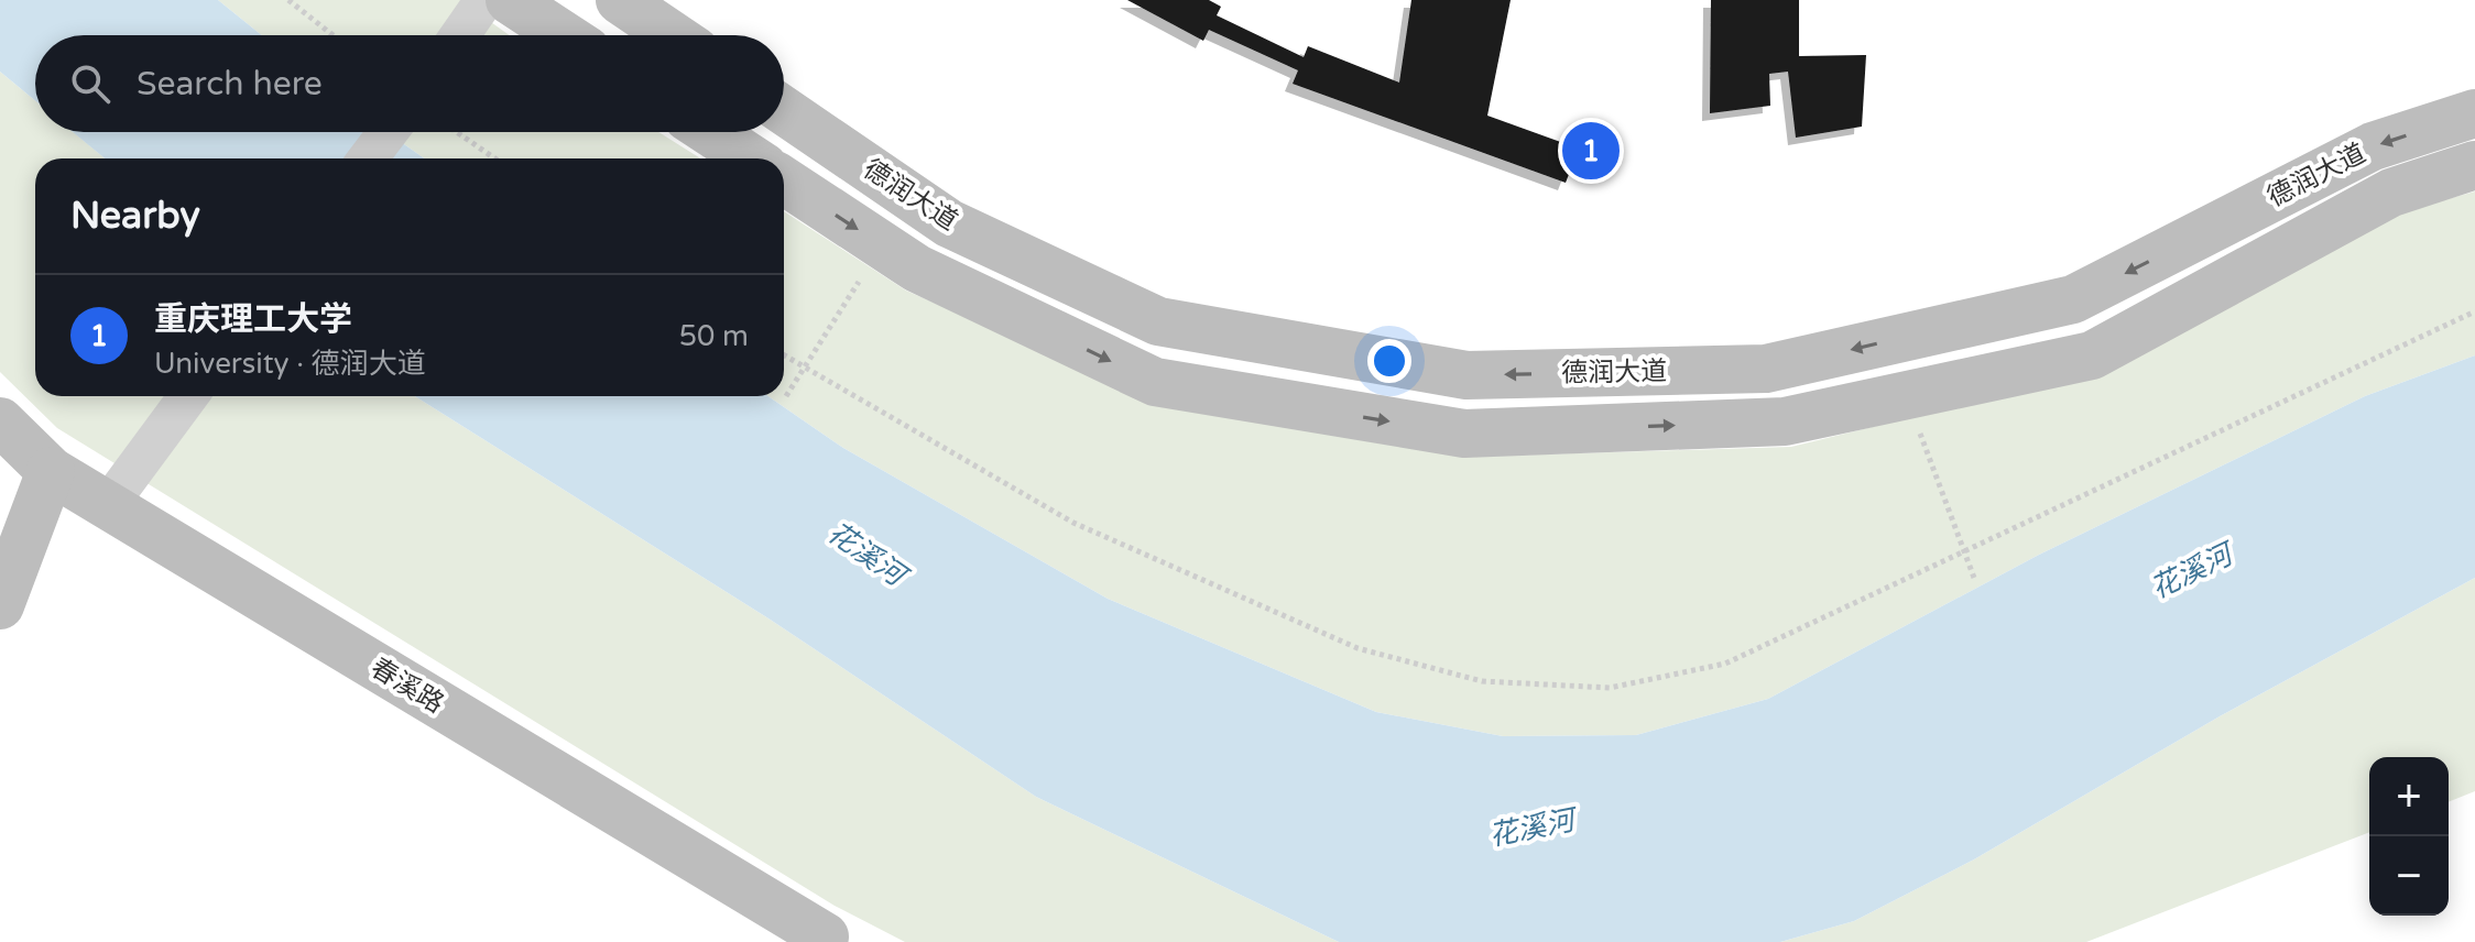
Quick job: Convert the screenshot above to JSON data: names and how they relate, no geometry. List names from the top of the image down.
{
  "streets": {
    "main road": ["德润大道", "春溪路"]
  },
  "water": ["花溪河"],
  "page": {
    "search": "Search here",
    "pins": "1",
    "heading": "Nearby",
    "list": [
      {
        "mark": "1",
        "name": "重庆理工大学",
        "note": "University · 德润大道",
        "value": "50 m"
      }
    ],
    "map_buttons": ["+", "−"]
  }
}
